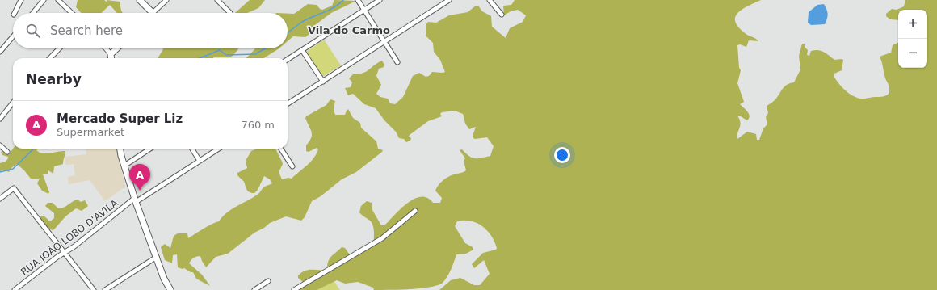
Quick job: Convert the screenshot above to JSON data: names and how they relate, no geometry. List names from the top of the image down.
{
  "streets": {
    "street": ["RUA JOÃO LOBO D'AVILA"]
  },
  "districts": ["Vila do Carmo"],
  "page": {
    "map_buttons": ["+", "−"],
    "search": "Search here",
    "heading": "Nearby",
    "list": [
      {
        "mark": "A",
        "name": "Mercado Super Liz",
        "note": "Supermarket",
        "value": "760 m"
      }
    ],
    "pins": "A"
  }
}
